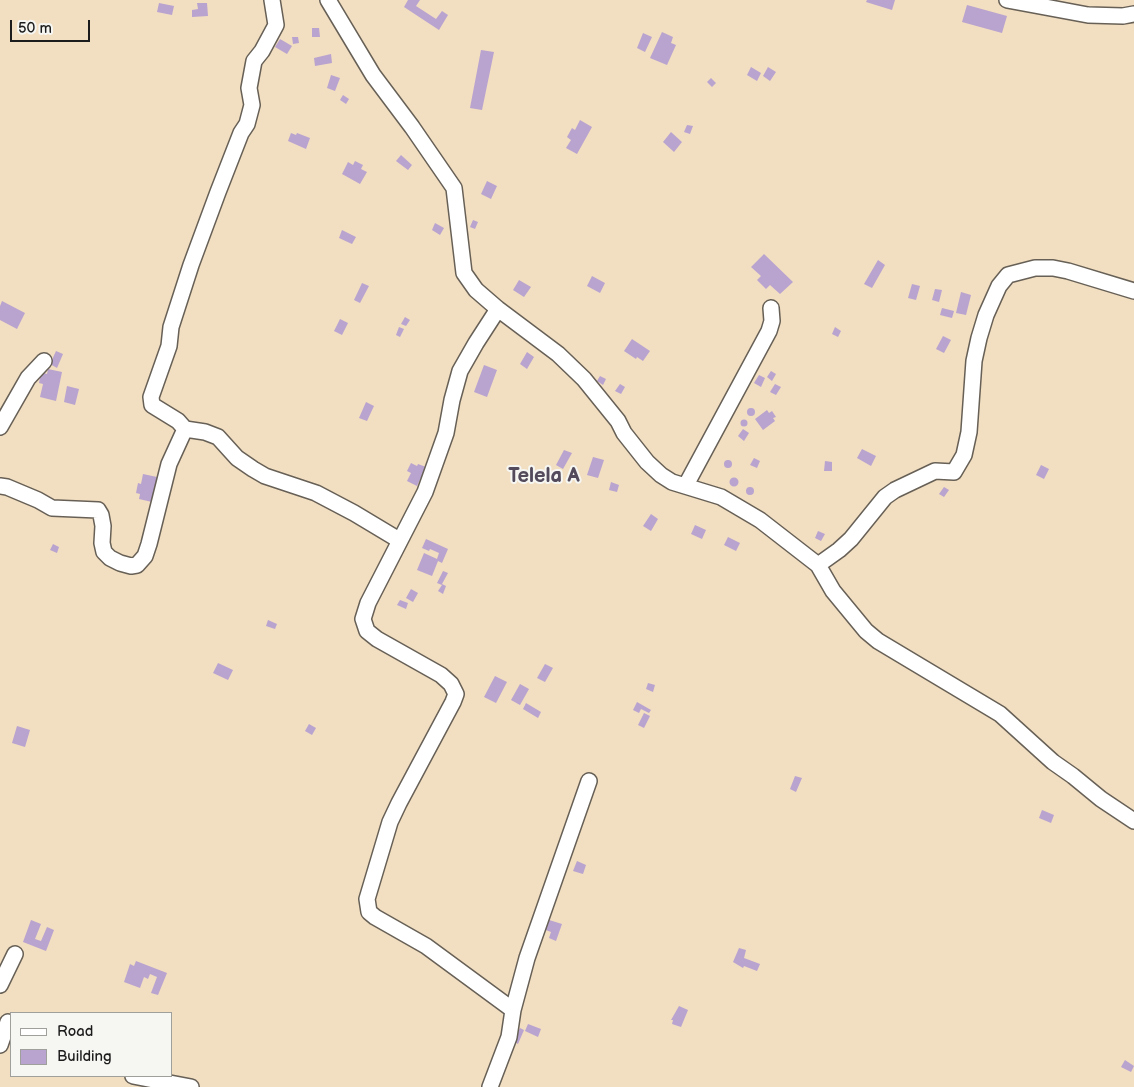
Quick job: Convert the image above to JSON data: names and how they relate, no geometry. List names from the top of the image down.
{
  "districts": ["Telela A"],
  "legend": ["Road", "Building"],
  "scale_bar": "50 m"
}
